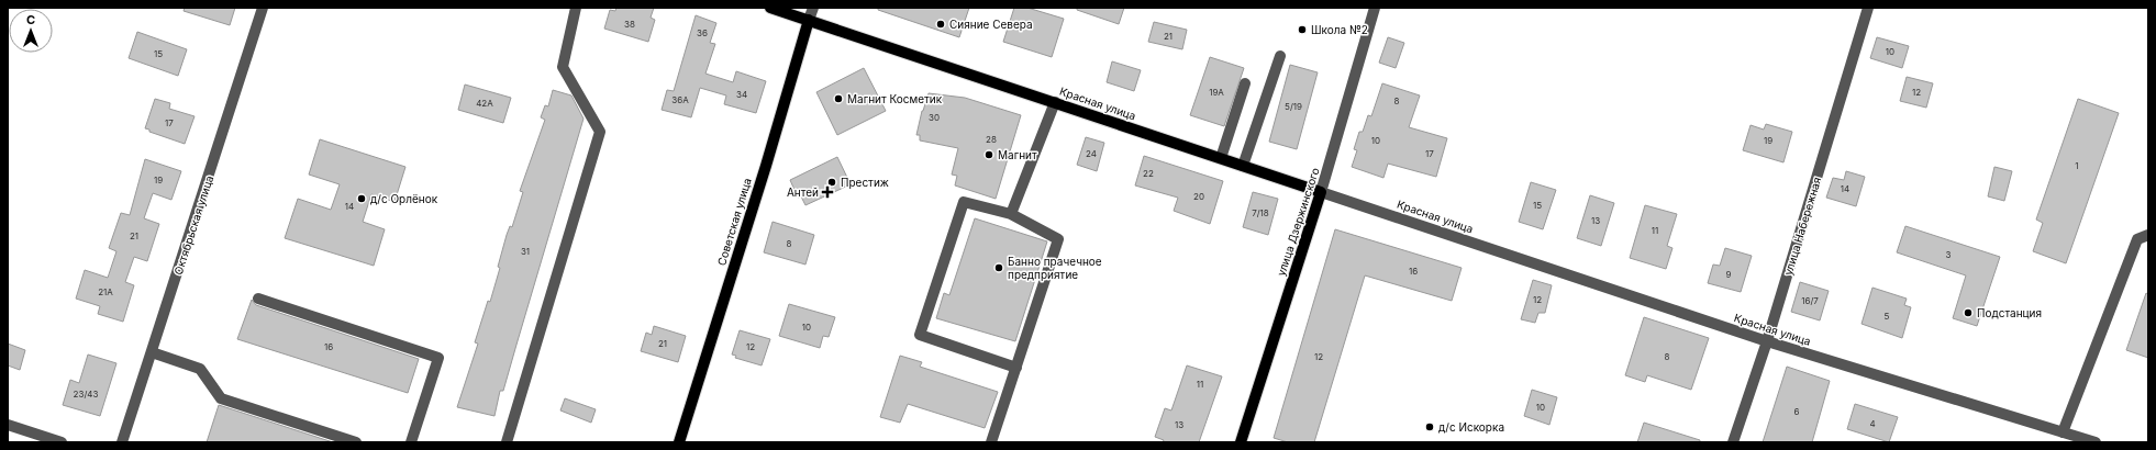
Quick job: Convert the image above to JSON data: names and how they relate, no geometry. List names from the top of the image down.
{
  "streets": {
    "main road": ["Красная улица", "Советская улица", "улица Дзержинского"],
    "street": ["Октябрьская улица", "улица Набережная"]
  },
  "crossings": [
    ["Красная улица", "Советская улица"],
    ["Красная улица", "улица Дзержинского"],
    ["Красная улица", "улица Набережная"]
  ],
  "places": {
    "other": [
      "Сияние Севера",
      "Школа №2",
      "Магнит Косметик",
      "Магнит",
      "Престиж",
      "д/с Орлёнок",
      "Банно прачечное предприятие",
      "Подстанция",
      "д/с Искорка"
    ],
    "health": ["Антей"]
  },
  "house_numbers": [
    "38",
    "36",
    "21",
    "10",
    "15",
    "19А",
    "12",
    "34",
    "36А",
    "8",
    "42А",
    "5/19",
    "30",
    "17",
    "28",
    "10",
    "19",
    "24",
    "17",
    "1",
    "22",
    "19",
    "14",
    "20",
    "15",
    "14",
    "7/18",
    "13",
    "11",
    "21",
    "8",
    "31",
    "3",
    "16",
    "9",
    "21А",
    "12",
    "16/7",
    "5",
    "10",
    "21",
    "16",
    "12",
    "12",
    "8",
    "11",
    "23/43",
    "10",
    "6",
    "4",
    "13"
  ],
  "north": "top"
}
